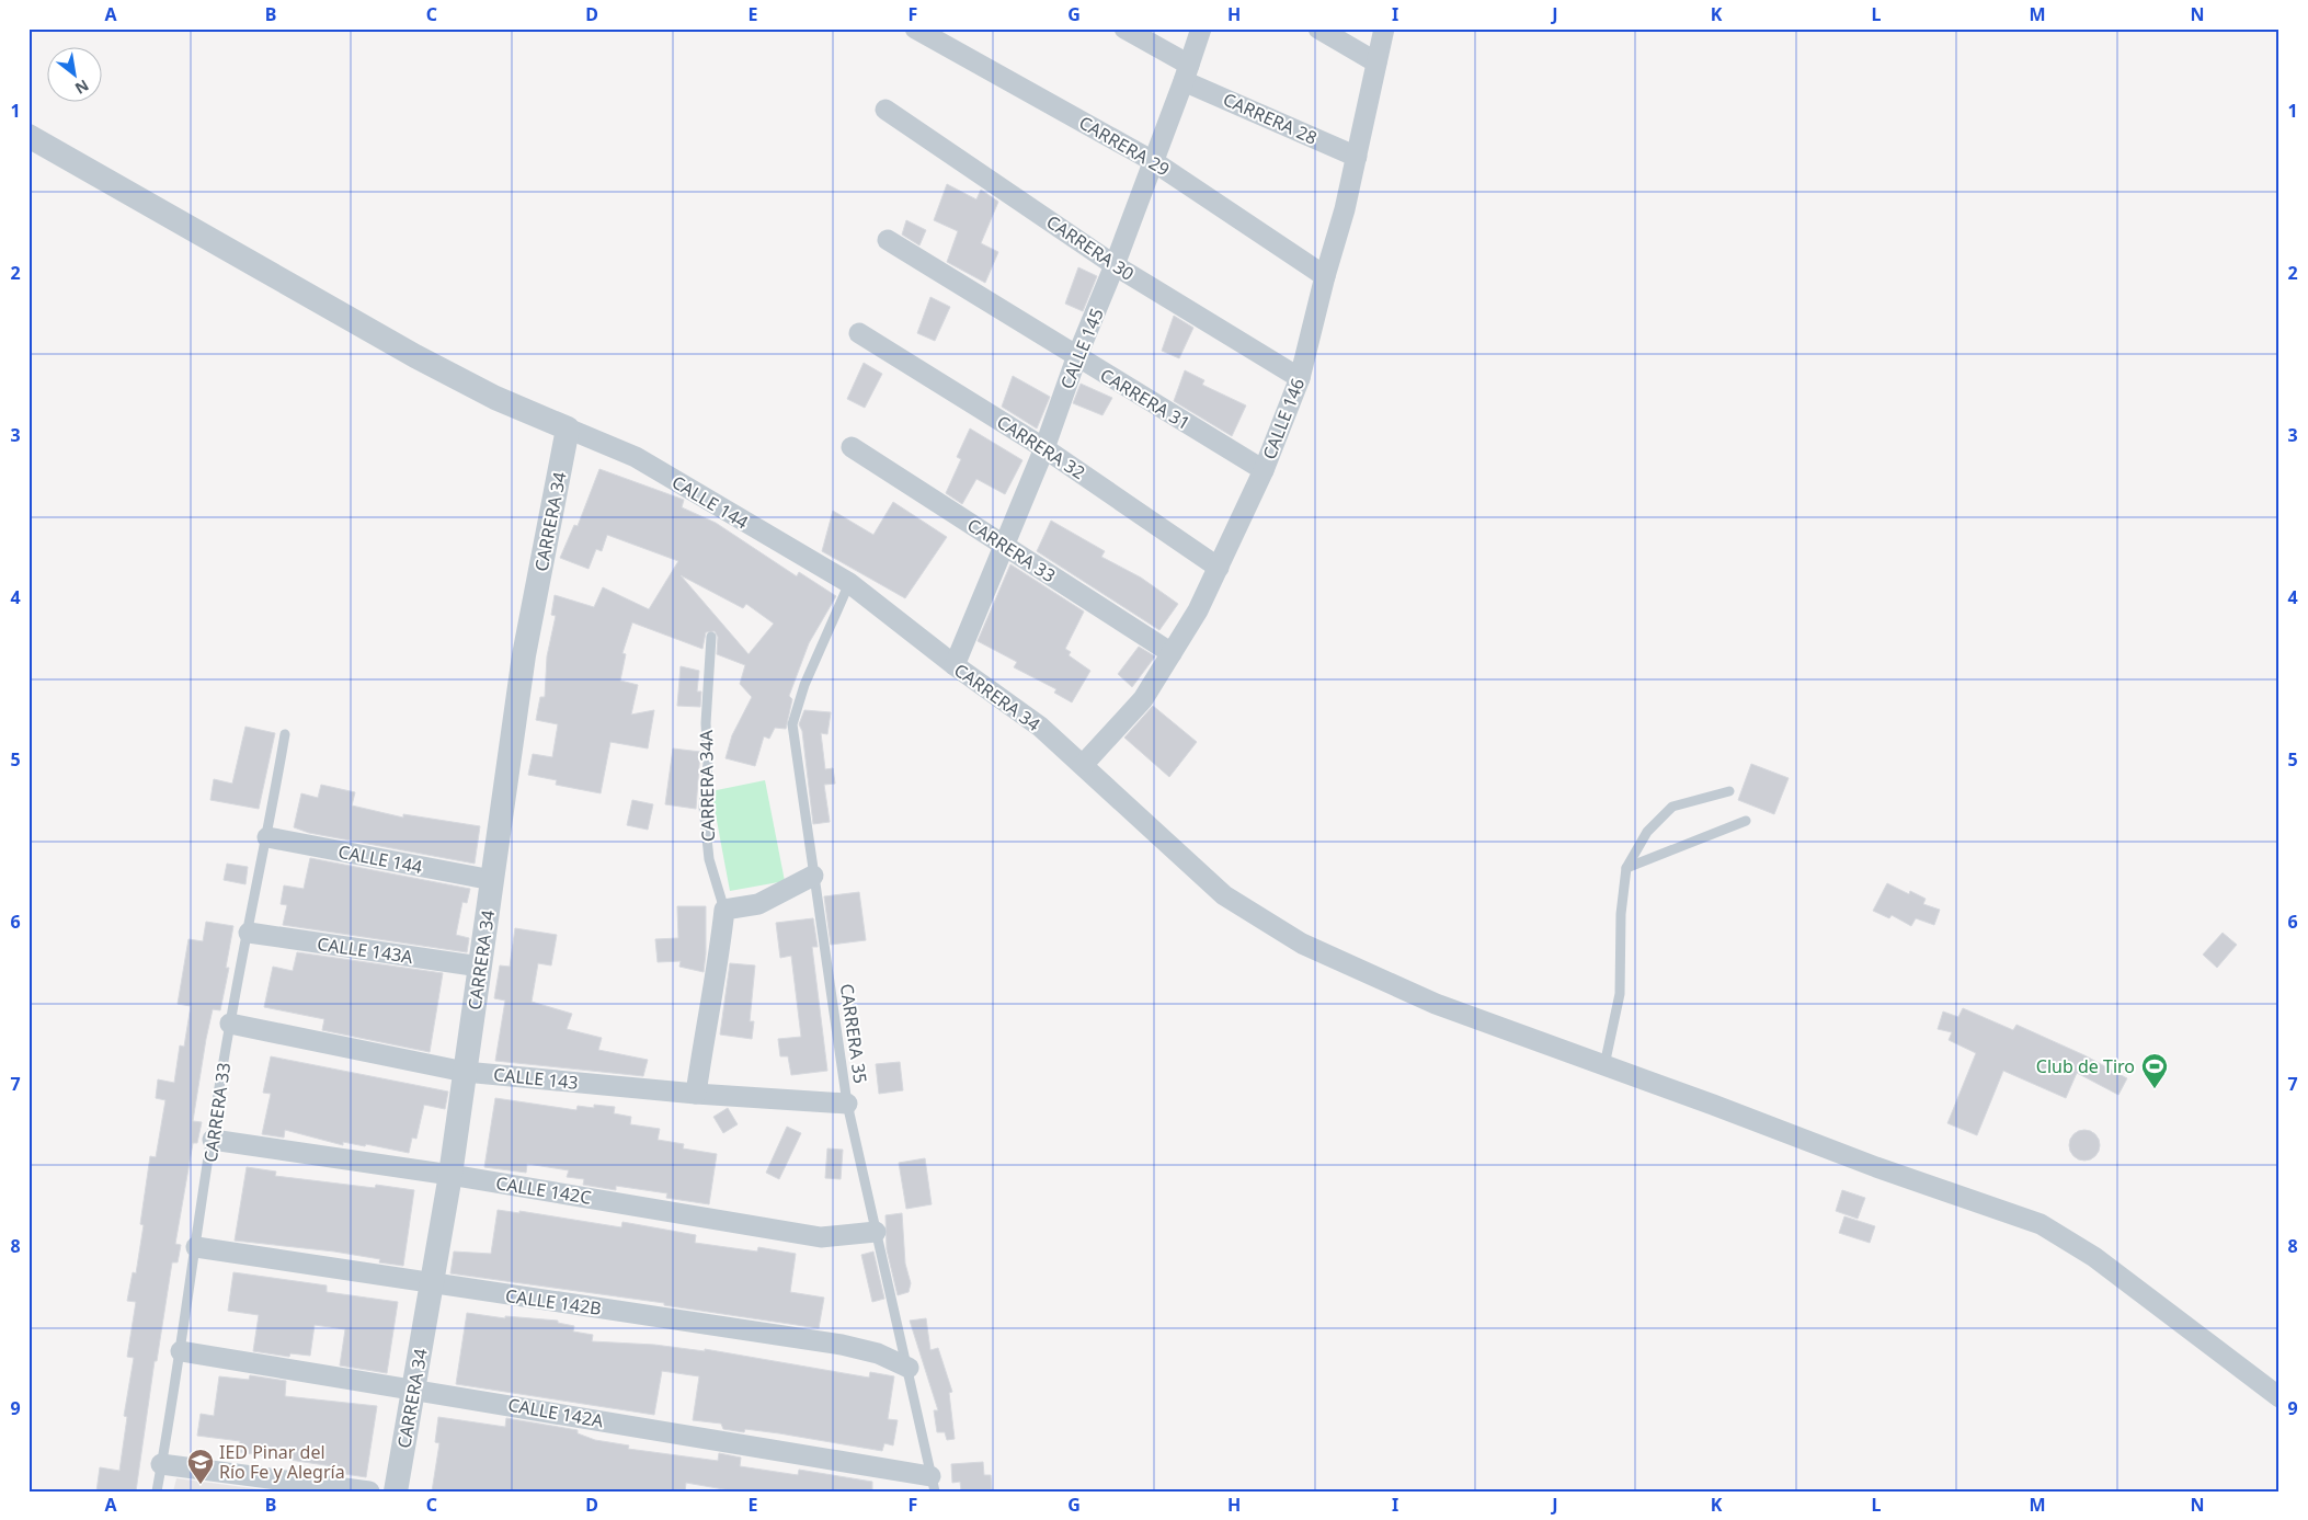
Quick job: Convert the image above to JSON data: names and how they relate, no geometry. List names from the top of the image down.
{
  "streets": {
    "street": [
      "CARRERA 28",
      "CARRERA 29",
      "CARRERA 30",
      "CALLE 145",
      "CARRERA 31",
      "CALLE 146",
      "CARRERA 32",
      "CALLE 144",
      "CARRERA 34",
      "CARRERA 33",
      "CARRERA 34A",
      "CALLE 143A",
      "CALLE 143",
      "CALLE 142C",
      "CALLE 142B",
      "CALLE 142A"
    ],
    "lane": ["CARRERA 35"]
  },
  "crossings": [
    ["CARRERA 28", "CALLE 145"],
    ["CARRERA 28", "CALLE 146"],
    ["CARRERA 29", "CALLE 145"],
    ["CARRERA 29", "CALLE 146"],
    ["CARRERA 30", "CALLE 145"],
    ["CARRERA 30", "CALLE 146"],
    ["CALLE 145", "CARRERA 31"],
    ["CALLE 145", "CARRERA 32"],
    ["CALLE 145", "CARRERA 34"],
    ["CALLE 145", "CARRERA 33"],
    ["CARRERA 31", "CALLE 146"],
    ["CALLE 146", "CARRERA 32"],
    ["CALLE 146", "CARRERA 34"],
    ["CALLE 146", "CARRERA 33"],
    ["CALLE 144", "CARRERA 34"],
    ["CALLE 144", "CARRERA 33"],
    ["CALLE 144", "CARRERA 35"],
    ["CARRERA 34", "CALLE 143A"],
    ["CARRERA 34", "CARRERA 35"],
    ["CARRERA 34", "CALLE 143"],
    ["CARRERA 34", "CALLE 142C"],
    ["CARRERA 34", "CALLE 142B"],
    ["CARRERA 34", "CALLE 142A"],
    ["CARRERA 33", "CALLE 143A"],
    ["CARRERA 33", "CALLE 143"],
    ["CARRERA 33", "CALLE 142C"],
    ["CARRERA 33", "CALLE 142B"],
    ["CARRERA 33", "CALLE 142A"],
    ["CARRERA 34A", "CALLE 143"],
    ["CARRERA 35", "CALLE 143"],
    ["CARRERA 35", "CALLE 142C"],
    ["CARRERA 35", "CALLE 142B"],
    ["CARRERA 35", "CALLE 142A"]
  ],
  "places": {
    "sports": ["Club de Tiro"],
    "school or university": ["IED Pinar del Río Fe y Alegría"]
  },
  "north": "bottom right",
  "grid": {
    "columns": [
      "A",
      "B",
      "C",
      "D",
      "E",
      "F",
      "G",
      "H",
      "I",
      "J",
      "K",
      "L",
      "M",
      "N"
    ],
    "rows": [
      "1",
      "2",
      "3",
      "4",
      "5",
      "6",
      "7",
      "8",
      "9"
    ]
  }
}
